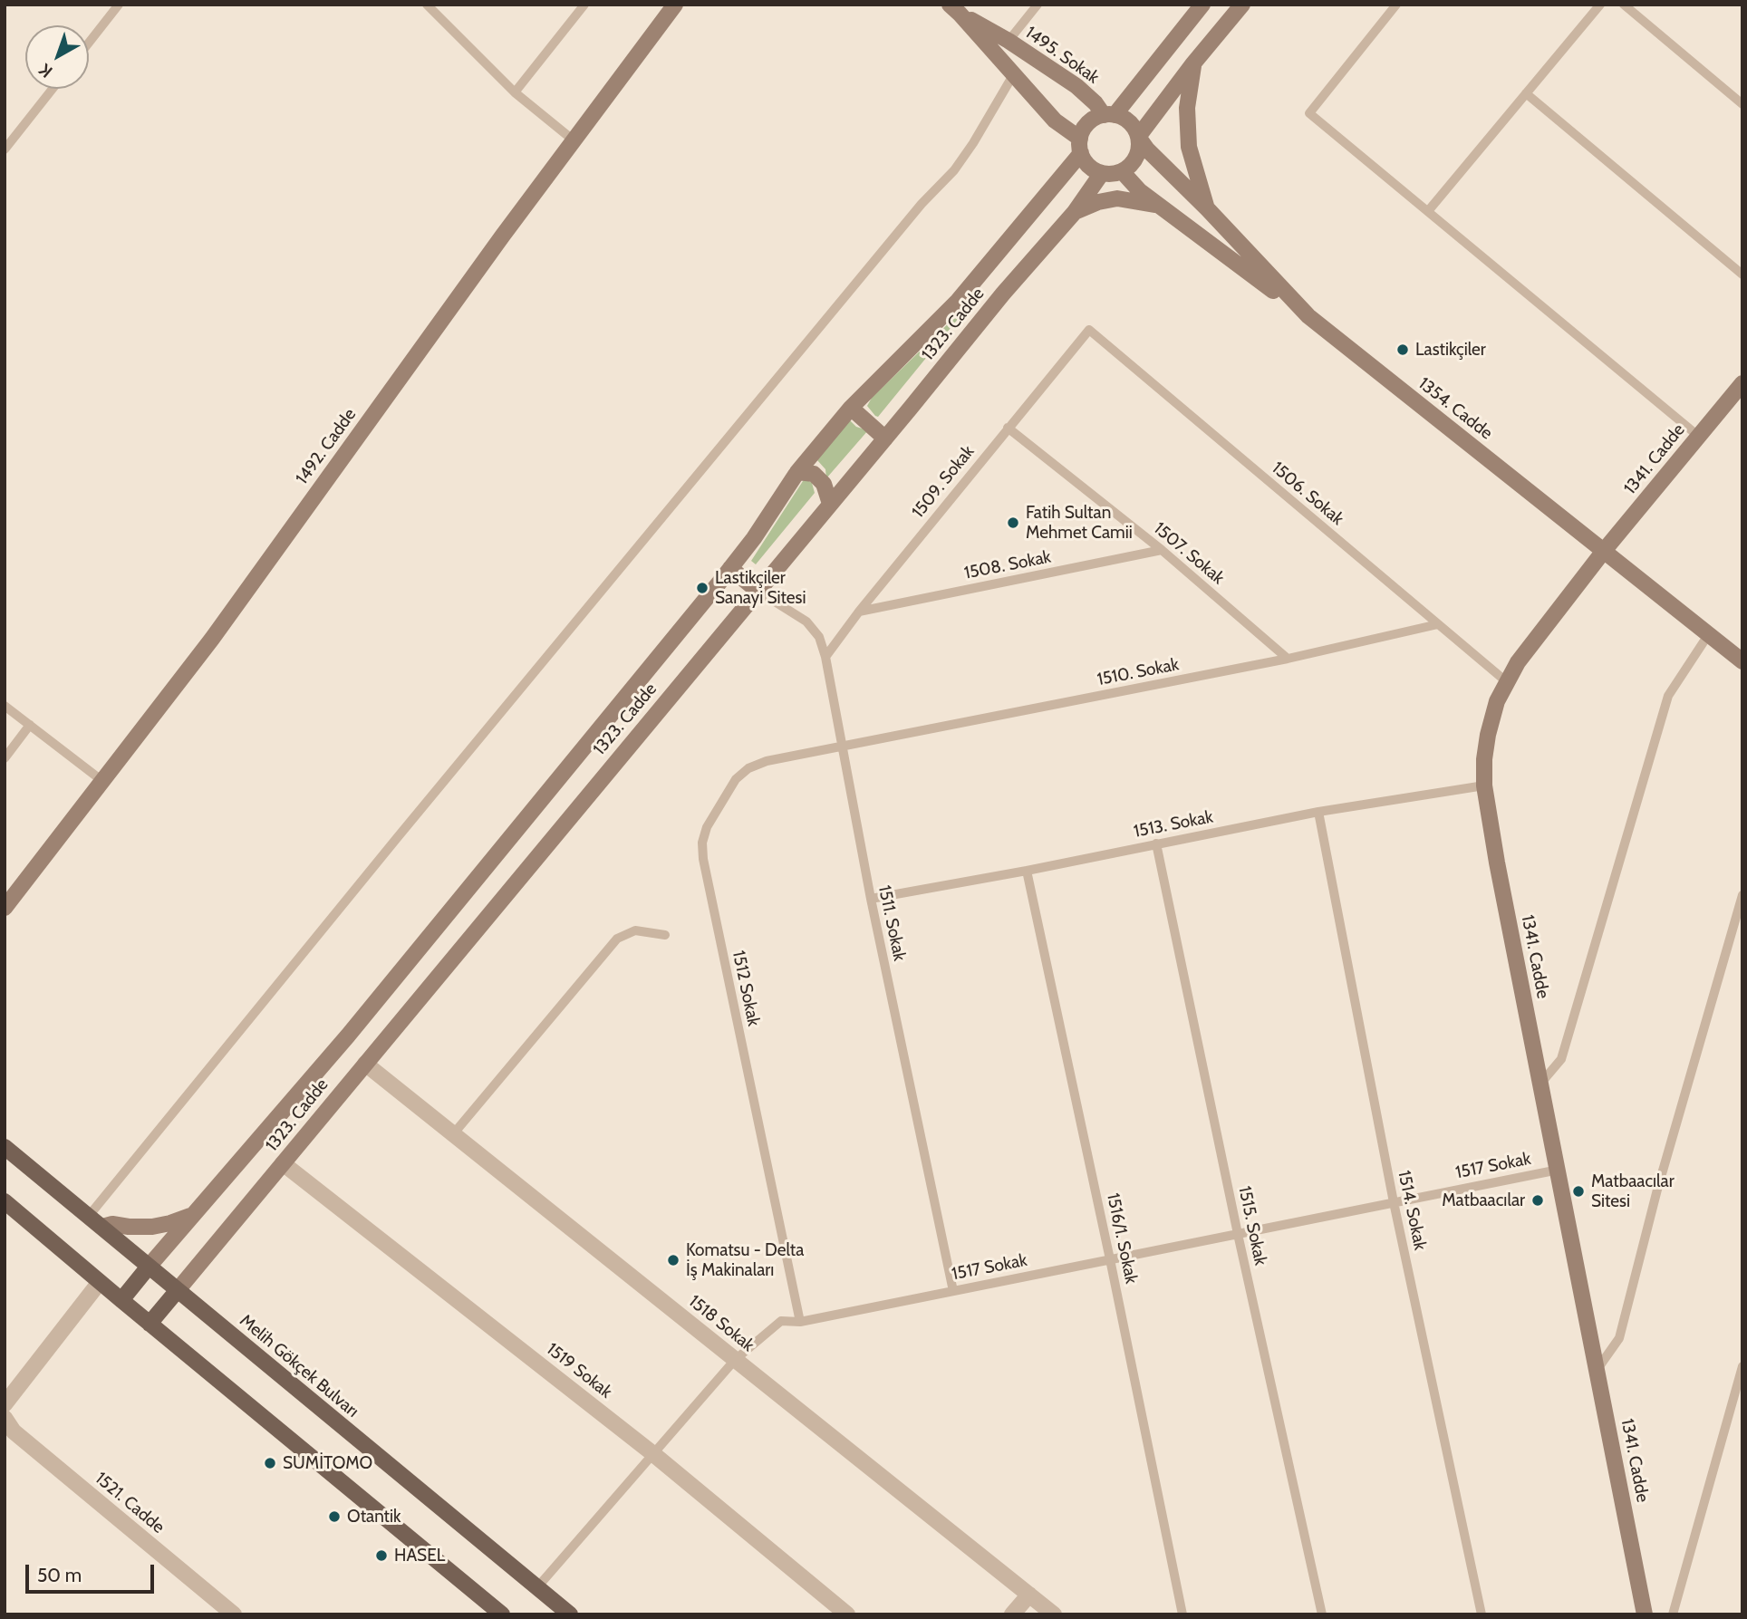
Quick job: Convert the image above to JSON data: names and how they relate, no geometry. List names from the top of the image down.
{
  "streets": {
    "main road": [
      "1495. Sokak",
      "1323. Cadde",
      "1354. Cadde",
      "1492. Cadde",
      "1341. Cadde",
      "Melih Gökçek Bulvarı"
    ],
    "street": ["1518 Sokak", "1519 Sokak", "1521. Cadde"],
    "lane": [
      "1509. Sokak",
      "1506. Sokak",
      "1507. Sokak",
      "1508. Sokak",
      "1510. Sokak",
      "1513. Sokak",
      "1511. Sokak",
      "1512 Sokak",
      "1517 Sokak",
      "1514. Sokak",
      "1515. Sokak",
      "1516/1. Sokak"
    ]
  },
  "crossings": [
    ["1495. Sokak", "1323. Cadde"],
    ["1495. Sokak", "1354. Cadde"],
    ["1323. Cadde", "1354. Cadde"],
    ["1323. Cadde", "1511. Sokak"],
    ["1323. Cadde", "1518 Sokak"],
    ["1323. Cadde", "Melih Gökçek Bulvarı"],
    ["1323. Cadde", "1519 Sokak"],
    ["1354. Cadde", "1341. Cadde"],
    ["1341. Cadde", "1506. Sokak"],
    ["1341. Cadde", "1513. Sokak"],
    ["1341. Cadde", "1517 Sokak"],
    ["1509. Sokak", "1506. Sokak"],
    ["1509. Sokak", "1507. Sokak"],
    ["1509. Sokak", "1508. Sokak"],
    ["1509. Sokak", "1511. Sokak"],
    ["1506. Sokak", "1510. Sokak"],
    ["1507. Sokak", "1508. Sokak"],
    ["1507. Sokak", "1510. Sokak"],
    ["1510. Sokak", "1511. Sokak"],
    ["1510. Sokak", "1512 Sokak"],
    ["1513. Sokak", "1511. Sokak"],
    ["1513. Sokak", "1514. Sokak"],
    ["1513. Sokak", "1515. Sokak"],
    ["1513. Sokak", "1516/1. Sokak"],
    ["1511. Sokak", "1512 Sokak"],
    ["1511. Sokak", "1517 Sokak"],
    ["1512 Sokak", "1517 Sokak"],
    ["1517 Sokak", "1514. Sokak"],
    ["1517 Sokak", "1515. Sokak"],
    ["1517 Sokak", "1516/1. Sokak"],
    ["1517 Sokak", "1518 Sokak"],
    ["1517 Sokak", "Melih Gökçek Bulvarı"],
    ["1517 Sokak", "1519 Sokak"]
  ],
  "places": [
    "Lastikçiler",
    "Fatih Sultan Mehmet Camii",
    "Lastikçiler Sanayi Sitesi",
    "Matbaacılar Sitesi",
    "Matbaacılar",
    "Komatsu - Delta İş Makinaları",
    "SUMİTOMO",
    "Otantik",
    "HASEL"
  ],
  "scale_bar": "50 m",
  "north": "bottom left"
}
